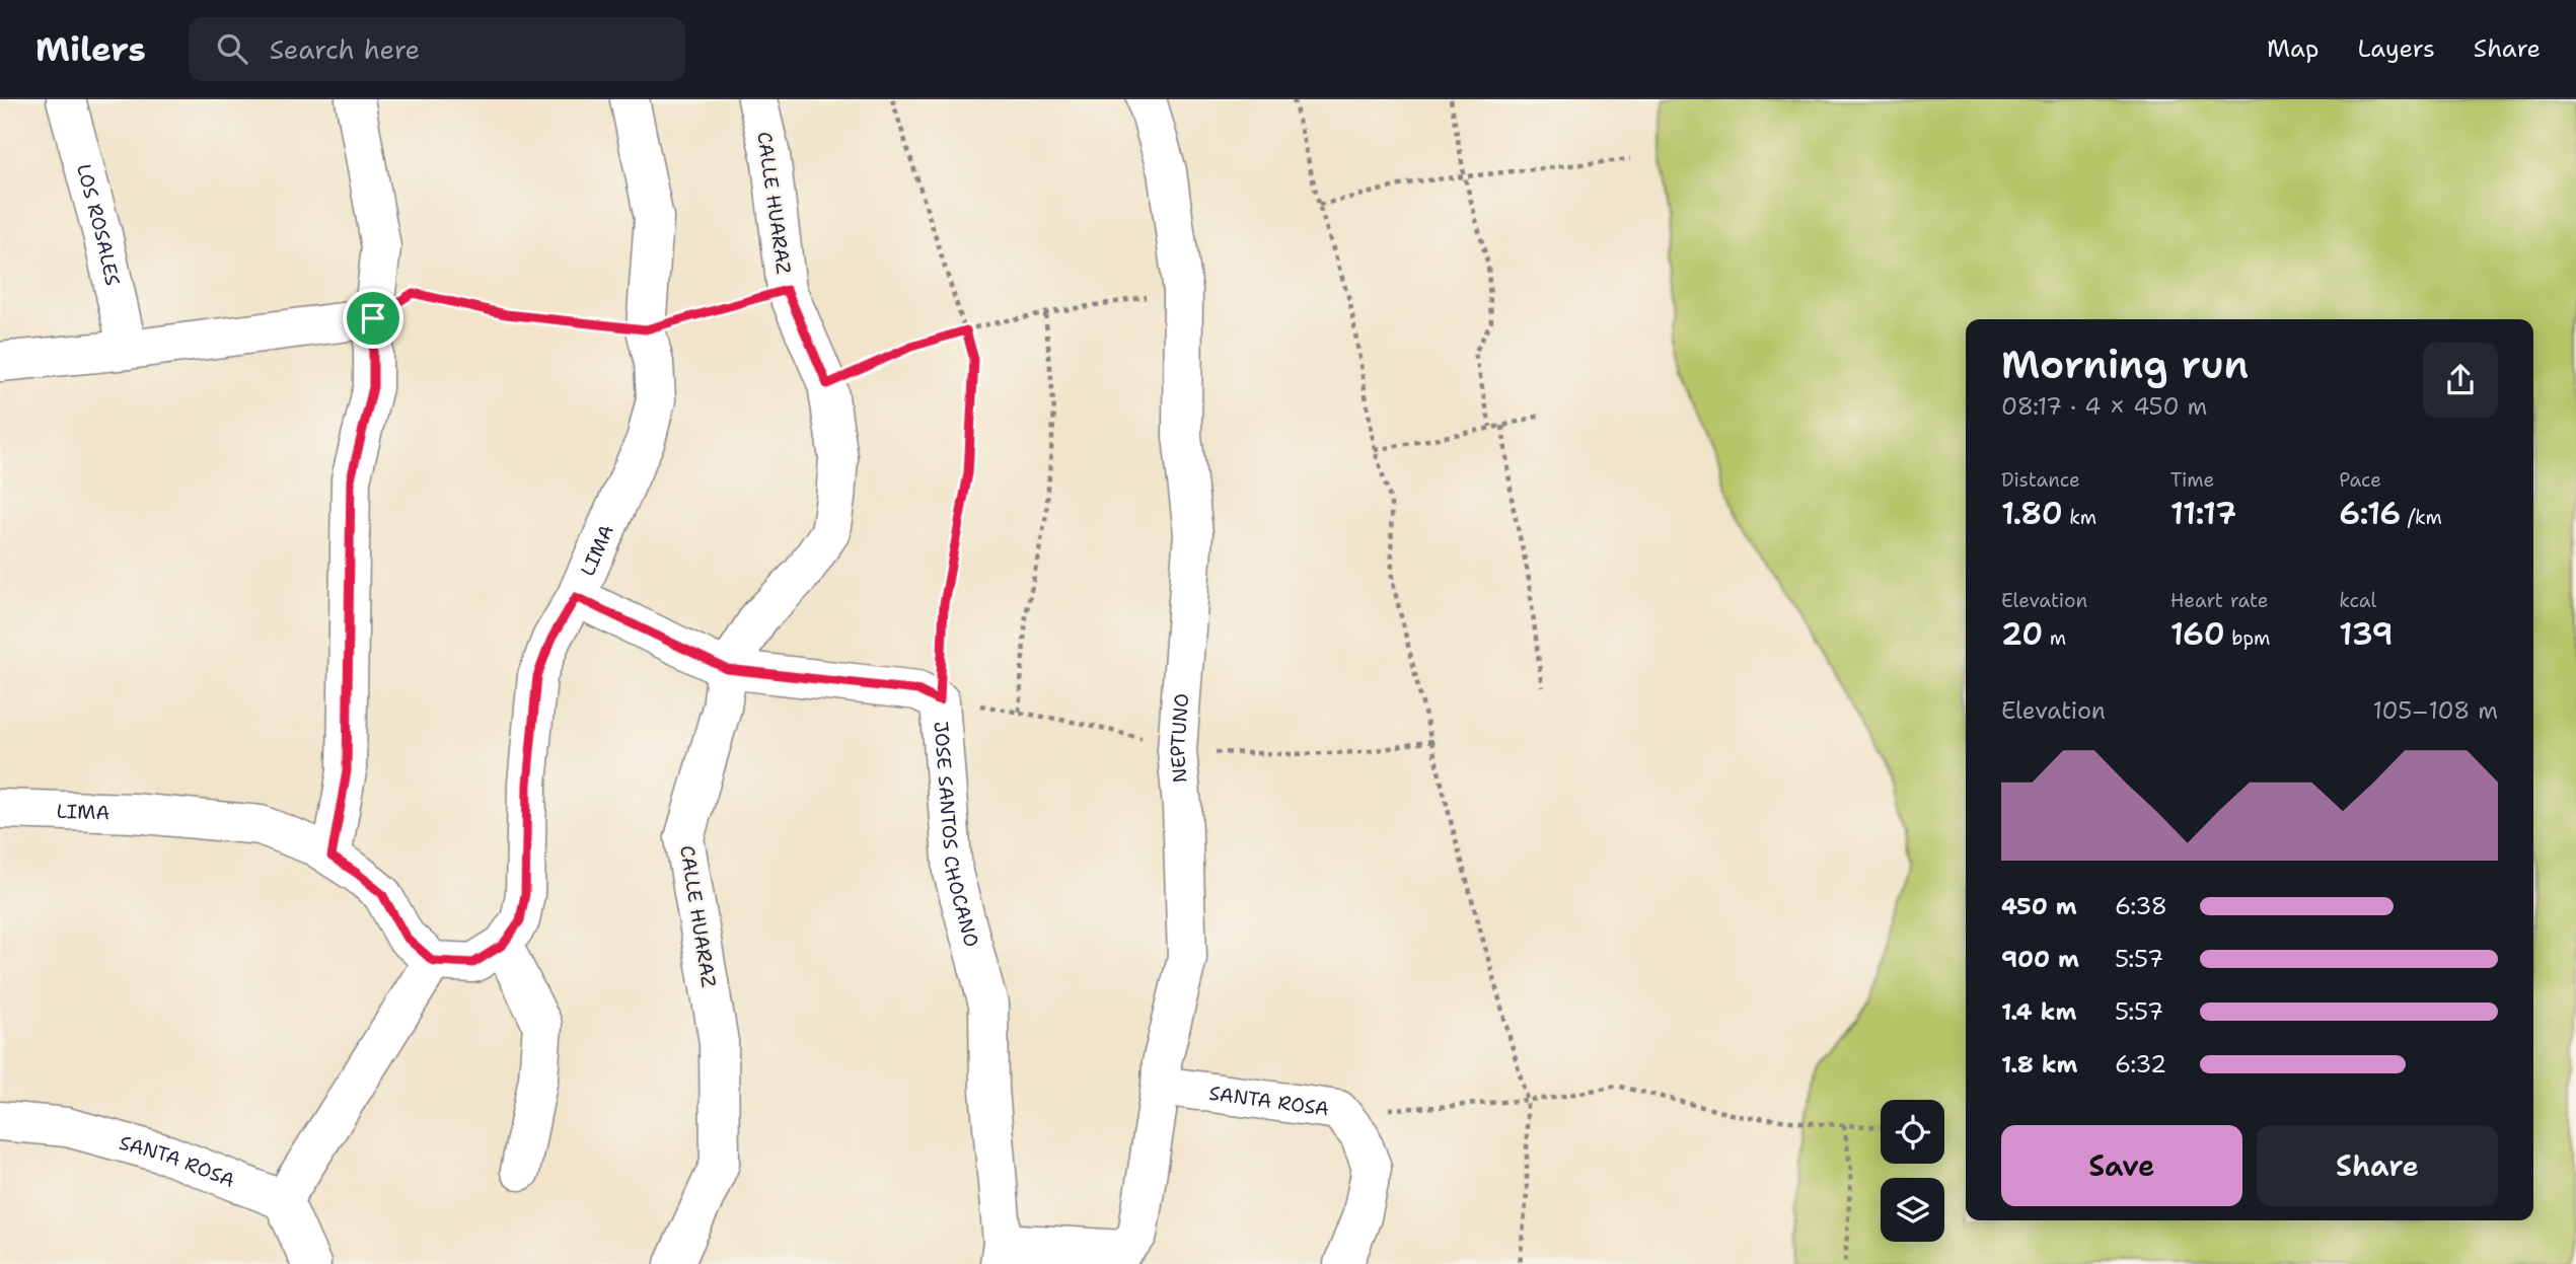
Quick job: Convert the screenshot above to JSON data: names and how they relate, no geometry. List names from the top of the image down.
{
  "streets": {
    "street": [
      "CALLE HUARAZ",
      "LOS ROSALES",
      "LIMA",
      "NEPTUNO",
      "JOSE SANTOS CHOCANO",
      "SANTA ROSA"
    ]
  },
  "crossings": [
    ["CALLE HUARAZ", "JOSE SANTOS CHOCANO"],
    ["LIMA", "JOSE SANTOS CHOCANO"],
    ["NEPTUNO", "JOSE SANTOS CHOCANO"],
    ["NEPTUNO", "SANTA ROSA"]
  ],
  "page": {
    "header": "Milers",
    "search": "Search here",
    "nav": ["Map", "Layers", "Share"],
    "heading": ["Morning run", "08:17 · 4 × 450 m"],
    "stats": [
      ["Distance", "1.80 km"],
      ["Time", "11:17"],
      ["Pace", "6:16 /km"],
      ["Elevation", "20 m"],
      ["Heart rate", "160 bpm"],
      ["kcal", "139"]
    ],
    "chart": ["Elevation", "105–108 m"],
    "list": [
      {
        "name": "450 m",
        "note": "6:38"
      },
      {
        "name": "900 m",
        "note": "5:57"
      },
      {
        "name": "1.4 km",
        "note": "5:57"
      },
      {
        "name": "1.8 km",
        "note": "6:32"
      }
    ],
    "buttons": ["Save", "Share"]
  }
}
